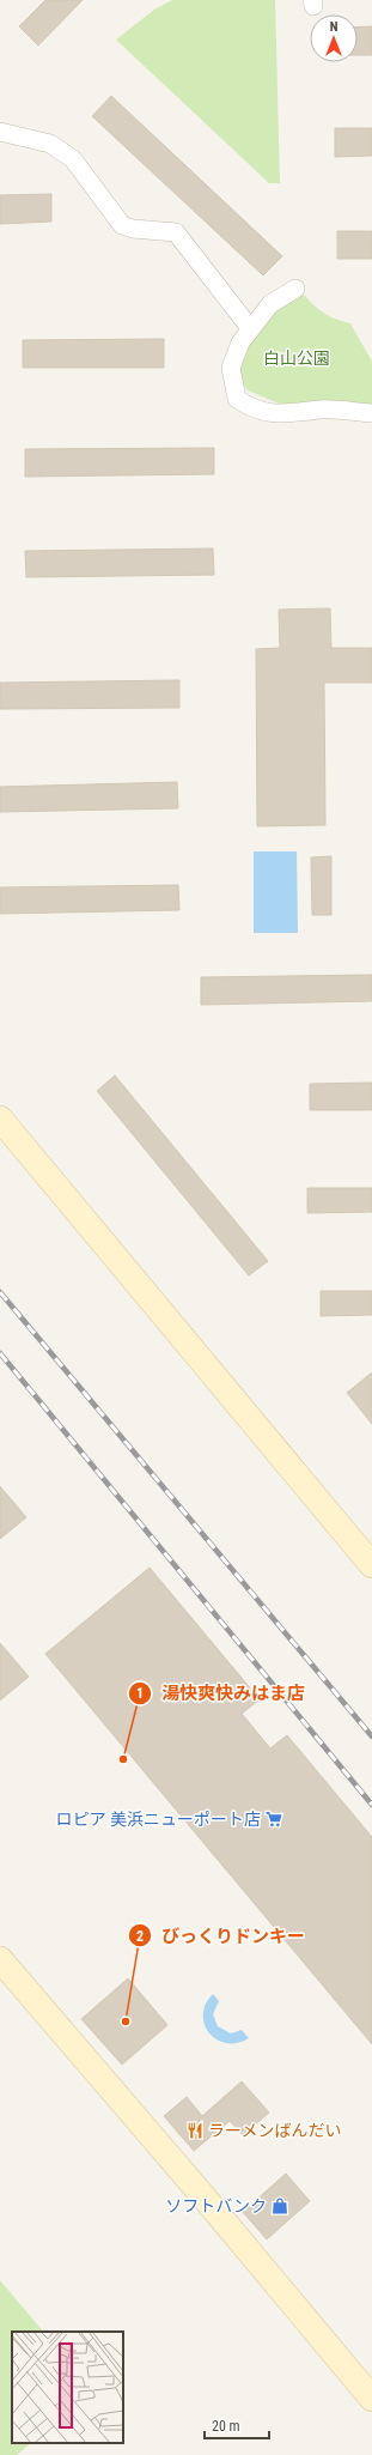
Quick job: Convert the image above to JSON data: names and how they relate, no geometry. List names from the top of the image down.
{
  "parks": ["白山公園"],
  "places": {
    "other": ["湯快爽快みはま店", "びっくりドンキー"],
    "supermarket": ["ロピア 美浜ニューポート店"],
    "restaurant": ["ラーメンばんだい"],
    "shop": ["ソフトバンク"]
  },
  "scale_bar": "20 m",
  "north": "top"
}
